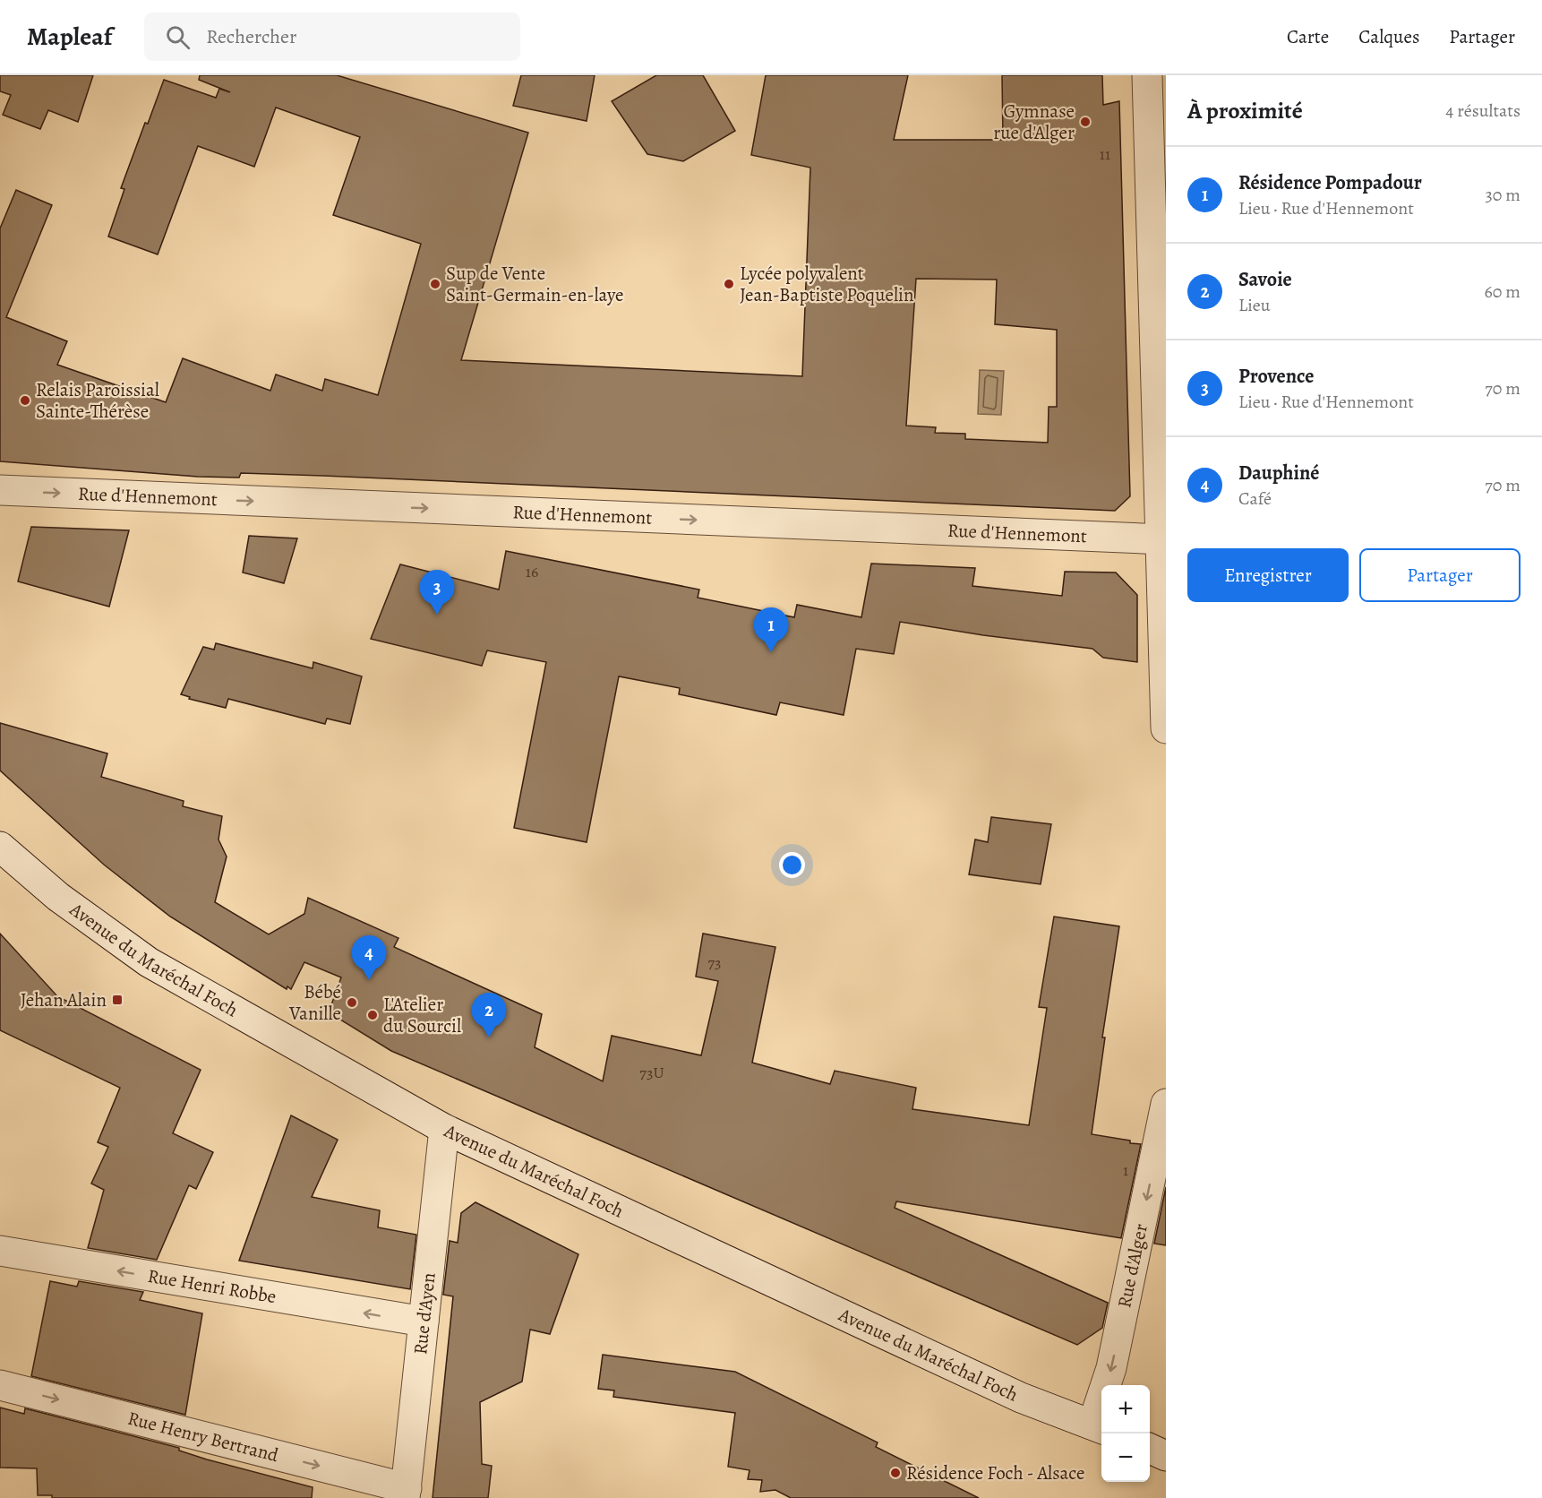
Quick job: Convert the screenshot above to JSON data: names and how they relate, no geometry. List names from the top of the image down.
{
  "streets": {
    "street": [
      "Rue d'Hennemont",
      "Avenue du Maréchal Foch",
      "Rue d'Alger",
      "Rue Henri Robbe",
      "Rue d'Ayen",
      "Rue Henry Bertrand"
    ]
  },
  "crossings": [
    ["Avenue du Maréchal Foch", "Rue d'Alger"],
    ["Avenue du Maréchal Foch", "Rue d'Ayen"],
    ["Rue Henri Robbe", "Rue d'Ayen"],
    ["Rue d'Ayen", "Rue Henry Bertrand"]
  ],
  "one_way": [
    "Rue d'Hennemont",
    "Rue d'Alger",
    "Rue Henri Robbe",
    "Rue Henry Bertrand"
  ],
  "places": {
    "other": [
      "Gymnase rue d'Alger",
      "Sup de Vente Saint-Germain-en-laye",
      "Lycée polyvalent Jean-Baptiste Poquelin",
      "Relais Paroissial Sainte-Thérèse",
      "Bébé Vanille",
      "L'Atelier du Sourcil",
      "Résidence Foch - Alsace"
    ],
    "transit": ["Jehan Alain"]
  },
  "house_numbers": [
    "11",
    "16",
    "73",
    "73U",
    "1"
  ],
  "page": {
    "header": "Mapleaf",
    "search": "Rechercher",
    "nav": ["Carte", "Calques", "Partager"],
    "heading": ["À proximité", "4 résultats"],
    "list": [
      {
        "mark": "1",
        "name": "Résidence Pompadour",
        "note": "Lieu · Rue d'Hennemont",
        "value": "30 m"
      },
      {
        "mark": "2",
        "name": "Savoie",
        "note": "Lieu",
        "value": "60 m"
      },
      {
        "mark": "3",
        "name": "Provence",
        "note": "Lieu · Rue d'Hennemont",
        "value": "70 m"
      },
      {
        "mark": "4",
        "name": "Dauphiné",
        "note": "Café",
        "value": "70 m"
      }
    ],
    "buttons": ["Enregistrer", "Partager"],
    "pins": [
      "3",
      "1",
      "4",
      "2"
    ],
    "map_buttons": ["+", "−"]
  }
}
